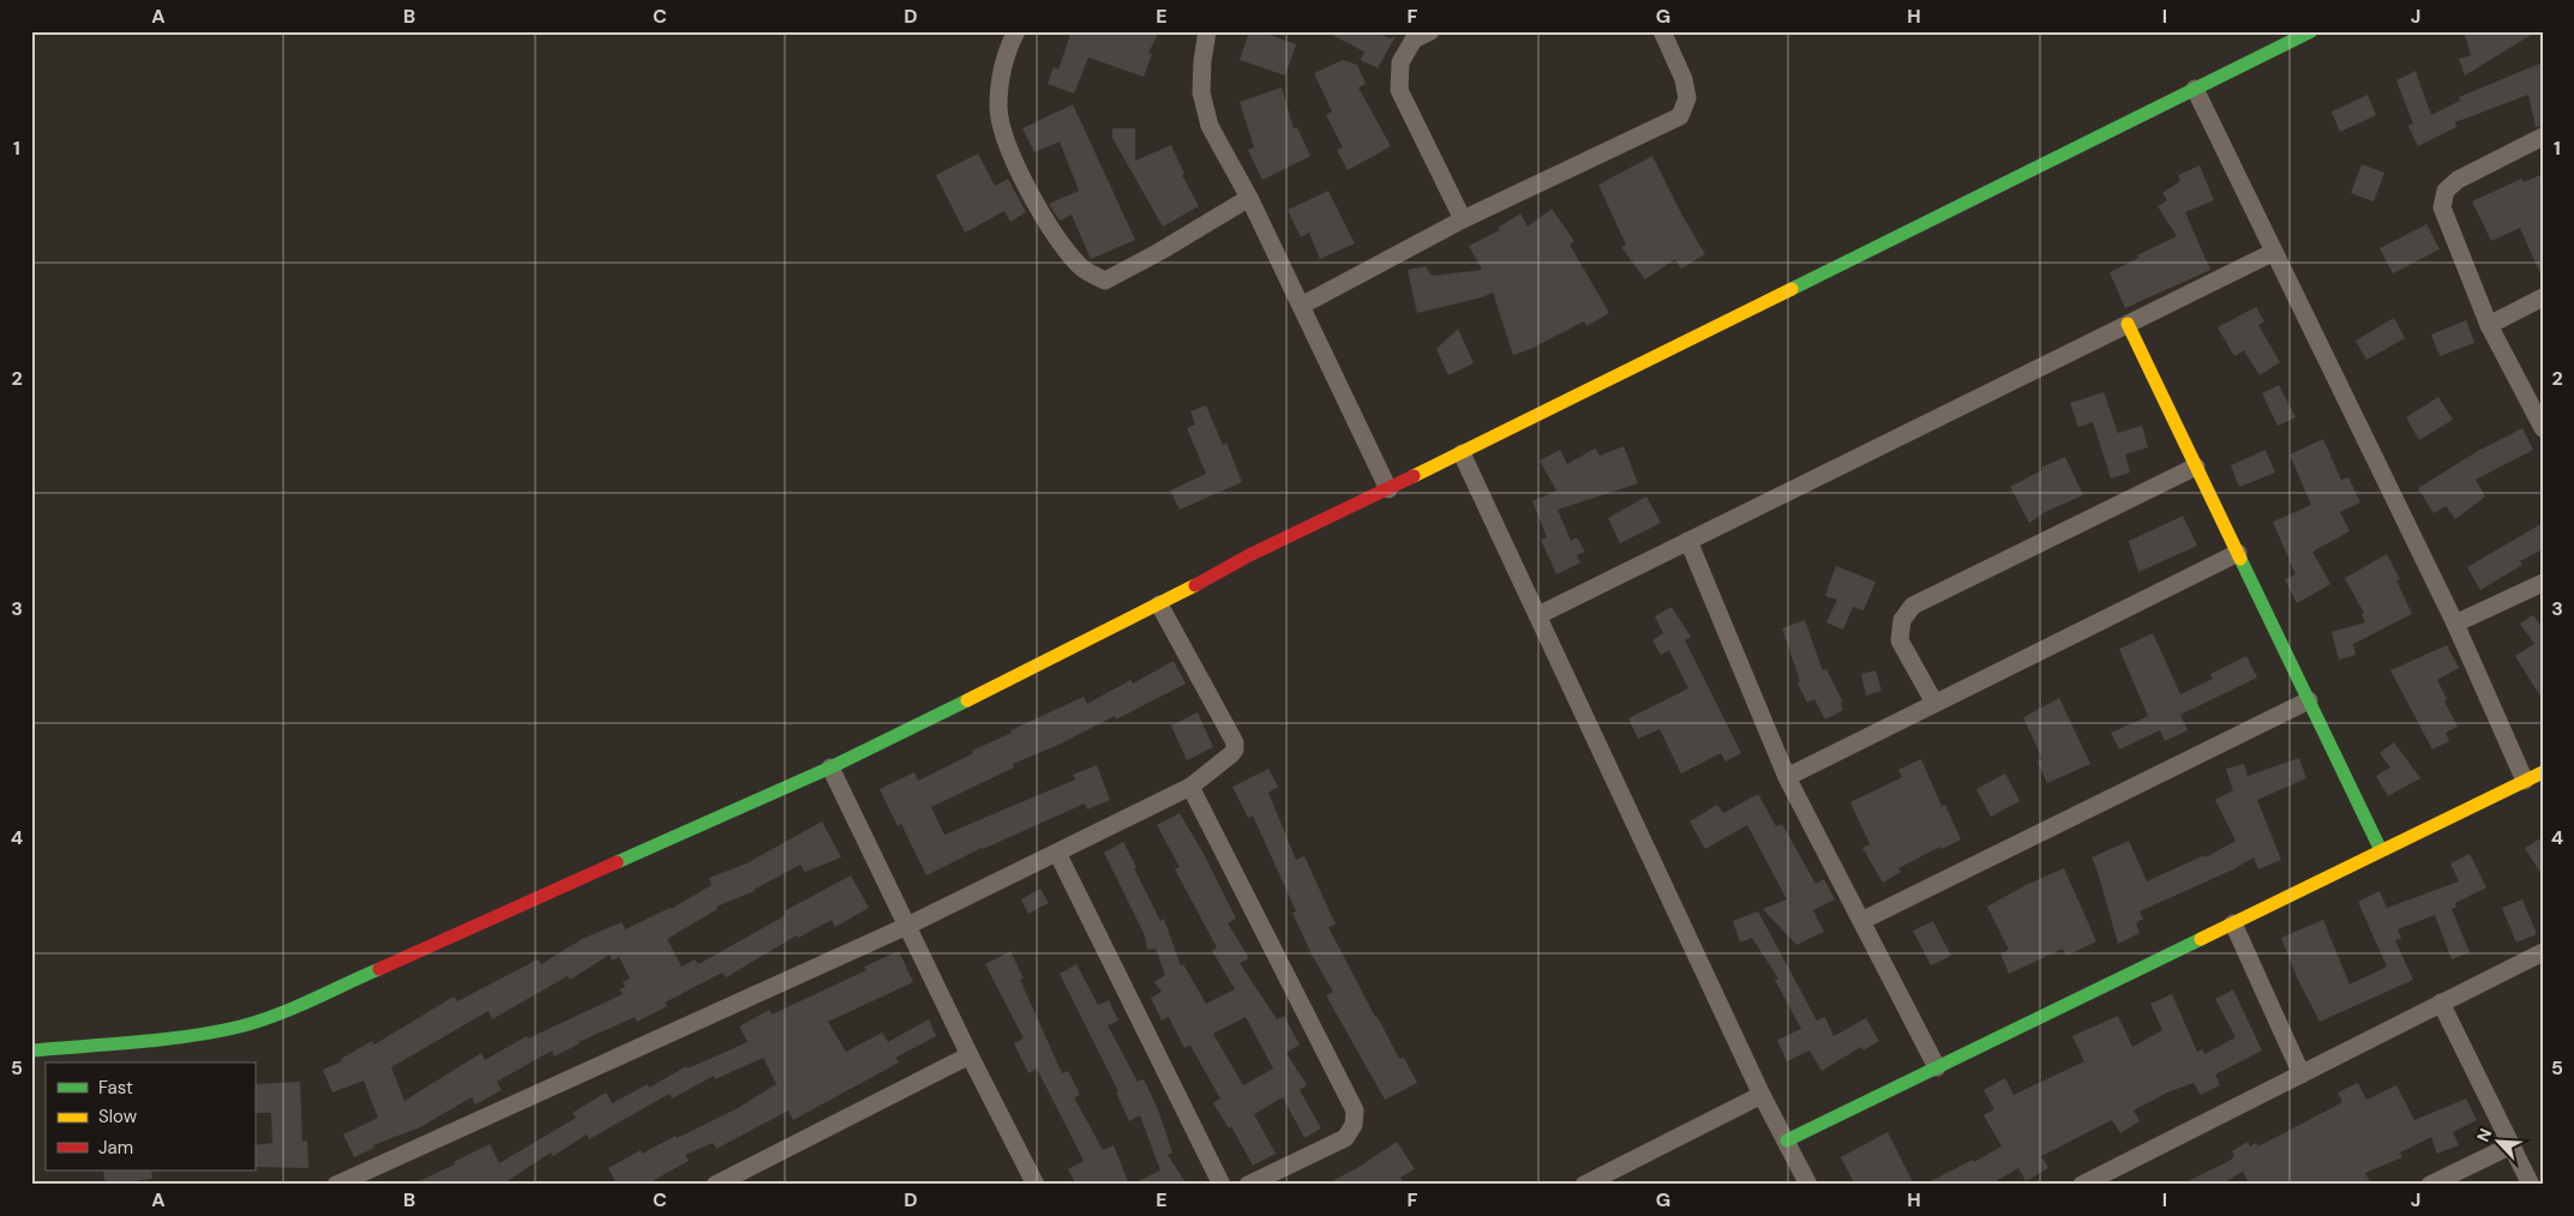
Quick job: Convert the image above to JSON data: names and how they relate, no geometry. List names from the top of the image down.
{
  "legend": ["Fast", "Slow", "Jam"],
  "north": "top left",
  "grid": {
    "columns": [
      "A",
      "B",
      "C",
      "D",
      "E",
      "F",
      "G",
      "H",
      "I",
      "J"
    ],
    "rows": [
      "1",
      "2",
      "3",
      "4",
      "5"
    ]
  }
}
